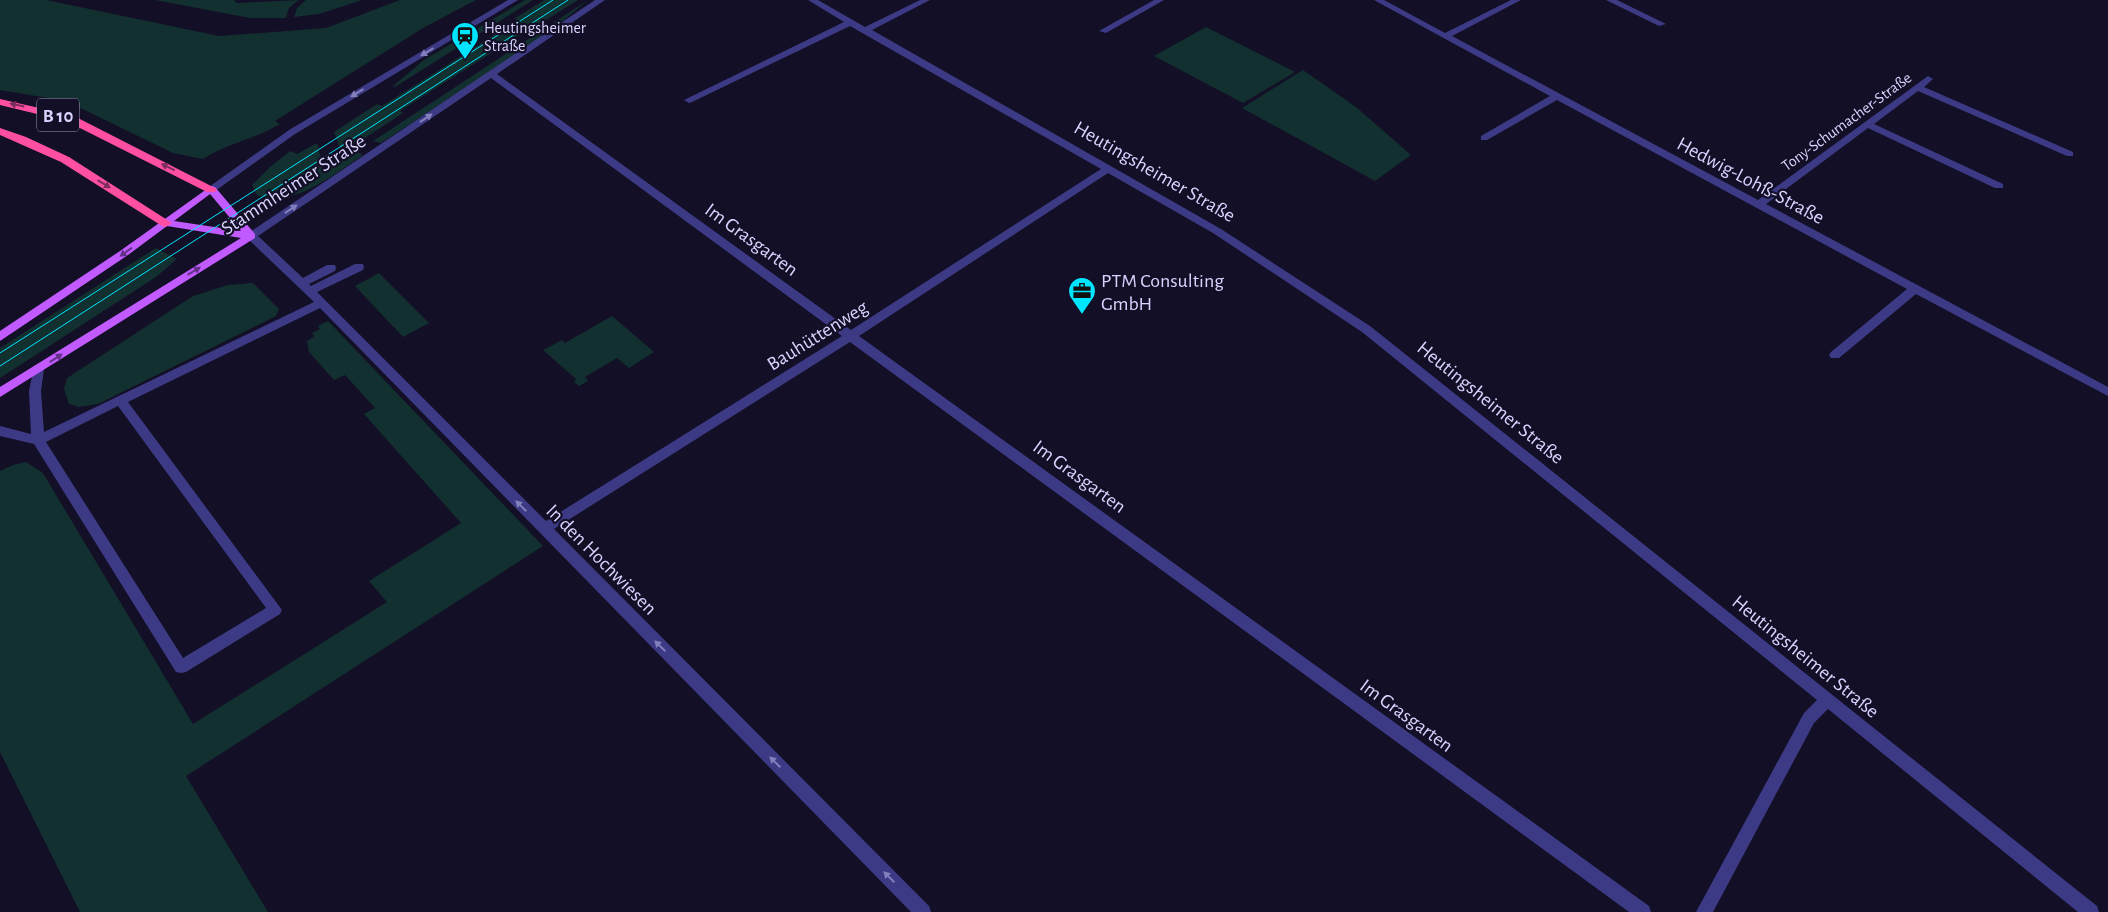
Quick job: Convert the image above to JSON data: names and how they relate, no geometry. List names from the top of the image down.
{
  "streets": {
    "highway": ["B 10"],
    "main road": ["Stammheimer Straße"],
    "street": [
      "Tony-Schumacher-Straße",
      "Heutingsheimer Straße",
      "Hedwig-Lohß-Straße",
      "Im Grasgarten",
      "Bauhüttenweg",
      "In den Hochwiesen"
    ]
  },
  "crossings": [
    ["B 10", "Stammheimer Straße"],
    ["Tony-Schumacher-Straße", "Hedwig-Lohß-Straße"],
    ["Heutingsheimer Straße", "Bauhüttenweg"],
    ["Stammheimer Straße", "Im Grasgarten"],
    ["Stammheimer Straße", "In den Hochwiesen"],
    ["Im Grasgarten", "Bauhüttenweg"],
    ["Bauhüttenweg", "In den Hochwiesen"]
  ],
  "one_way": ["In den Hochwiesen"],
  "places": {
    "station": ["Heutingsheimer Straße"],
    "office": ["PTM Consulting GmbH"]
  }
}
